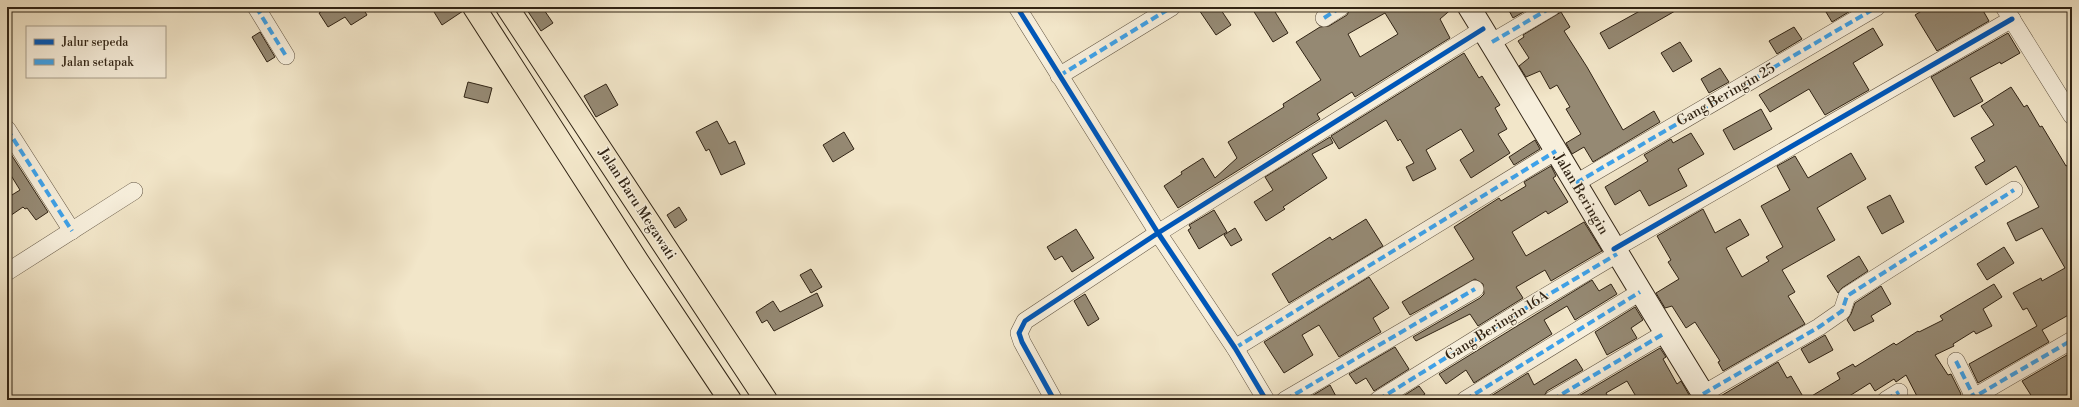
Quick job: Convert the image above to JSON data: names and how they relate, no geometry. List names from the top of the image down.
{
  "streets": {
    "highway": ["Jalan Baru Megawati"],
    "street": ["Gang Beringin 25", "Jalan Beringin", "Gang Beringin 16A"]
  },
  "crossings": [
    ["Gang Beringin 25", "Jalan Beringin"],
    ["Jalan Beringin", "Gang Beringin 16A"]
  ],
  "legend": ["Jalur sepeda", "Jalan setapak"]
}
